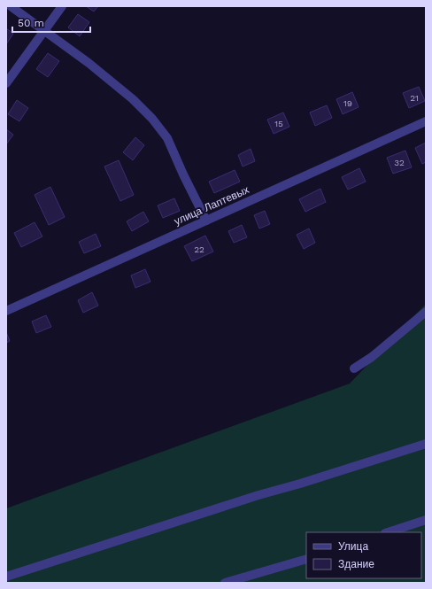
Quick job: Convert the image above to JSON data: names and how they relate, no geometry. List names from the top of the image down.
{
  "streets": {
    "street": ["улица Лаптевых"]
  },
  "house_numbers": [
    "21",
    "19",
    "15",
    "32",
    "22"
  ],
  "legend": ["Улица", "Здание"],
  "scale_bar": "50 m"
}
